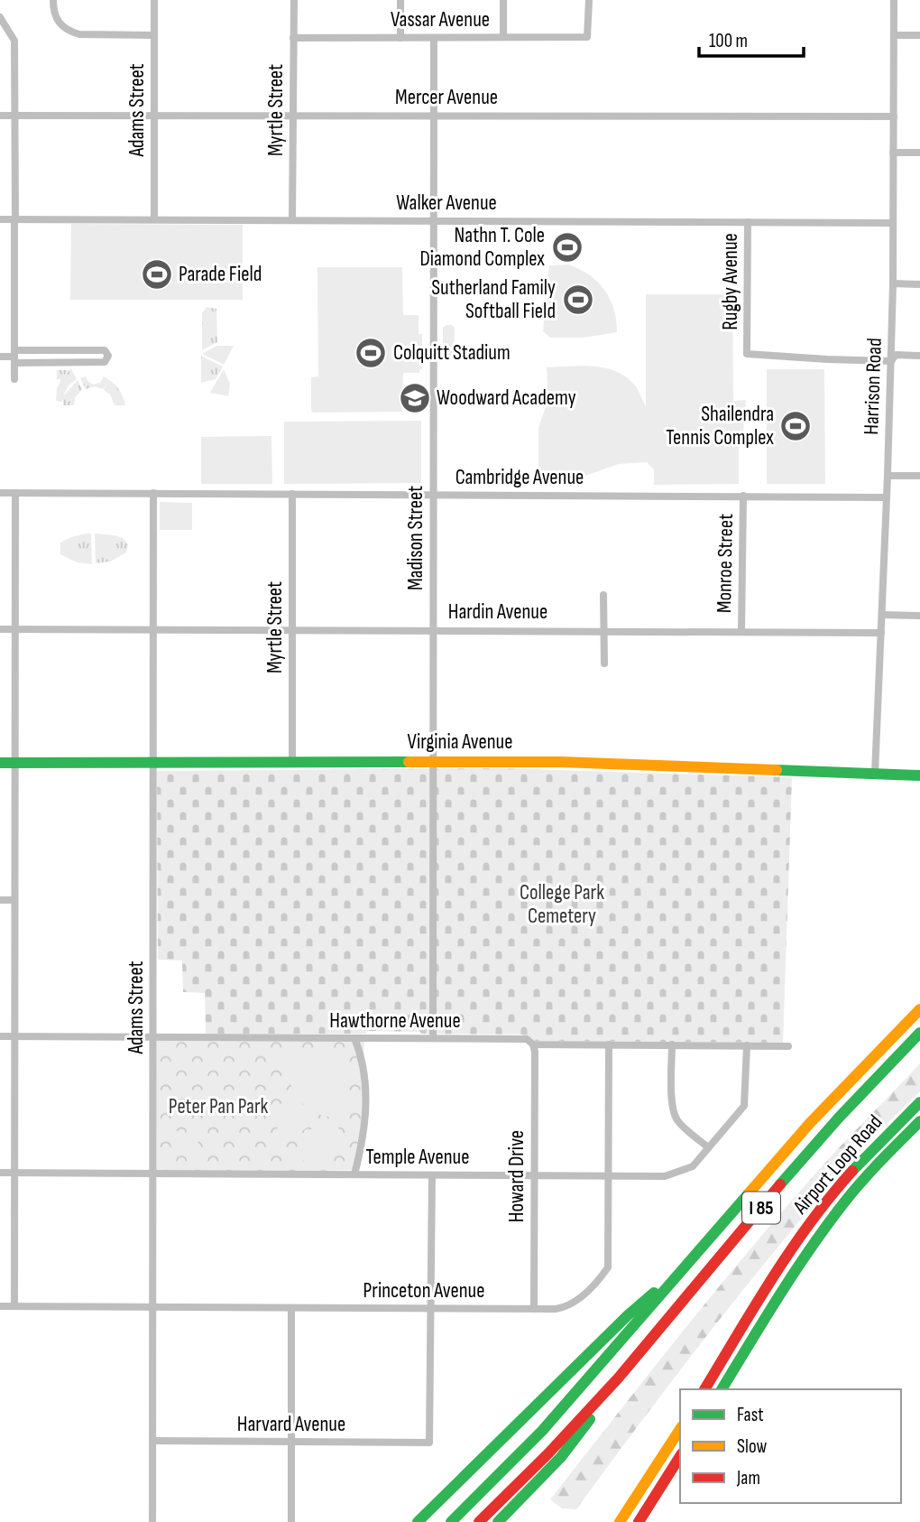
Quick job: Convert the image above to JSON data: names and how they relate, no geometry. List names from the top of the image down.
{
  "streets": {
    "main road": ["Virginia Avenue", "Airport Loop Road", "I 85"],
    "street": [
      "Vassar Avenue",
      "Mercer Avenue",
      "Adams Street",
      "Myrtle Street",
      "Walker Avenue",
      "Rugby Avenue",
      "Harrison Road",
      "Cambridge Avenue",
      "Madison Street",
      "Monroe Street",
      "Hardin Avenue",
      "Hawthorne Avenue",
      "Temple Avenue",
      "Howard Drive",
      "Princeton Avenue",
      "Harvard Avenue"
    ]
  },
  "crossings": [
    ["Vassar Avenue", "Myrtle Street"],
    ["Vassar Avenue", "Madison Street"],
    ["Mercer Avenue", "Adams Street"],
    ["Mercer Avenue", "Myrtle Street"],
    ["Mercer Avenue", "Harrison Road"],
    ["Mercer Avenue", "Madison Street"],
    ["Adams Street", "Walker Avenue"],
    ["Adams Street", "Cambridge Avenue"],
    ["Adams Street", "Hardin Avenue"],
    ["Adams Street", "Virginia Avenue"],
    ["Adams Street", "Hawthorne Avenue"],
    ["Adams Street", "Temple Avenue"],
    ["Adams Street", "Princeton Avenue"],
    ["Adams Street", "Harvard Avenue"],
    ["Myrtle Street", "Walker Avenue"],
    ["Myrtle Street", "Cambridge Avenue"],
    ["Myrtle Street", "Hardin Avenue"],
    ["Myrtle Street", "Virginia Avenue"],
    ["Walker Avenue", "Rugby Avenue"],
    ["Walker Avenue", "Harrison Road"],
    ["Walker Avenue", "Madison Street"],
    ["Rugby Avenue", "Harrison Road"],
    ["Harrison Road", "Cambridge Avenue"],
    ["Harrison Road", "Hardin Avenue"],
    ["Harrison Road", "Virginia Avenue"],
    ["Cambridge Avenue", "Madison Street"],
    ["Cambridge Avenue", "Monroe Street"],
    ["Madison Street", "Hardin Avenue"],
    ["Madison Street", "Virginia Avenue"],
    ["Madison Street", "Hawthorne Avenue"],
    ["Monroe Street", "Hardin Avenue"],
    ["Hawthorne Avenue", "Temple Avenue"],
    ["Hawthorne Avenue", "Howard Drive"],
    ["Hawthorne Avenue", "Princeton Avenue"],
    ["Temple Avenue", "Howard Drive"],
    ["Temple Avenue", "Princeton Avenue"],
    ["Howard Drive", "Princeton Avenue"],
    ["Princeton Avenue", "Harvard Avenue"]
  ],
  "parks": ["College Park Cemetery", "Peter Pan Park"],
  "places": {
    "sports": [
      "Nathn T. Cole Diamond Complex",
      "Parade Field",
      "Sutherland Family Softball Field",
      "Colquitt Stadium",
      "Shailendra Tennis Complex"
    ],
    "school or university": ["Woodward Academy"]
  },
  "legend": ["Fast", "Slow", "Jam"],
  "scale_bar": "100 m"
}
